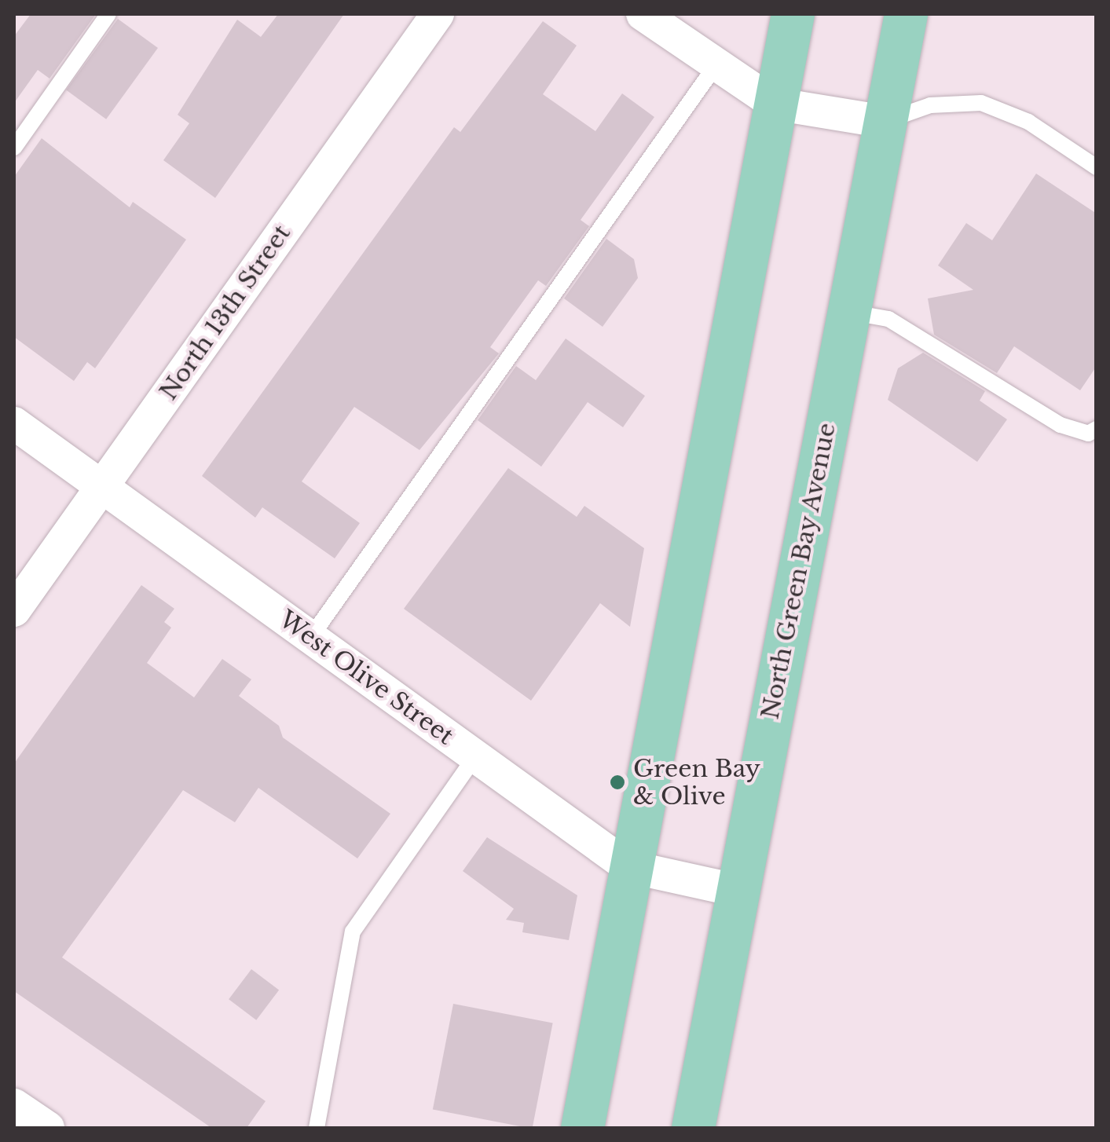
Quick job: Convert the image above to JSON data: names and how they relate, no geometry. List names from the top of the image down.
{
  "streets": {
    "main road": ["North Green Bay Avenue"],
    "street": ["North 13th Street", "West Olive Street"]
  },
  "crossings": [
    ["North 13th Street", "West Olive Street"],
    ["North Green Bay Avenue", "West Olive Street"]
  ],
  "places": ["Green Bay & Olive"]
}
